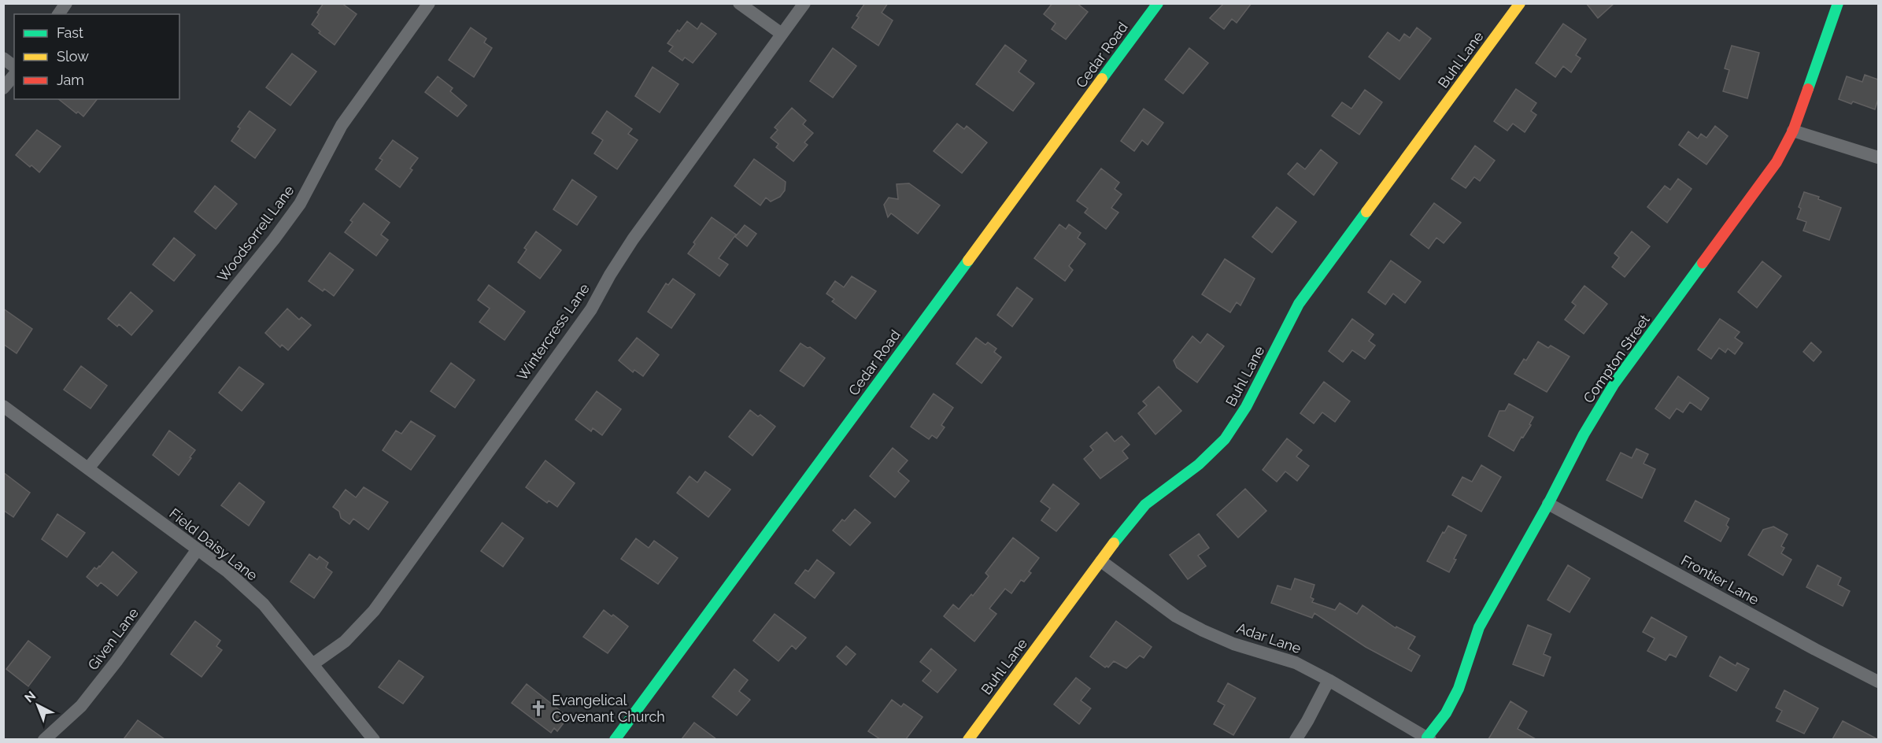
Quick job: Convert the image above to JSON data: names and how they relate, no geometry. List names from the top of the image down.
{
  "streets": {
    "street": [
      "Cedar Road",
      "Buhl Lane",
      "Woodsorrell Lane",
      "Wintercress Lane",
      "Compton Street",
      "Field Daisy Lane",
      "Frontier Lane",
      "Adar Lane",
      "Given Lane"
    ]
  },
  "crossings": [
    ["Buhl Lane", "Adar Lane"],
    ["Woodsorrell Lane", "Field Daisy Lane"],
    ["Wintercress Lane", "Field Daisy Lane"],
    ["Compton Street", "Frontier Lane"],
    ["Compton Street", "Adar Lane"],
    ["Field Daisy Lane", "Given Lane"]
  ],
  "places": {
    "church": ["Evangelical Covenant Church"]
  },
  "legend": ["Fast", "Slow", "Jam"],
  "north": "top left"
}
